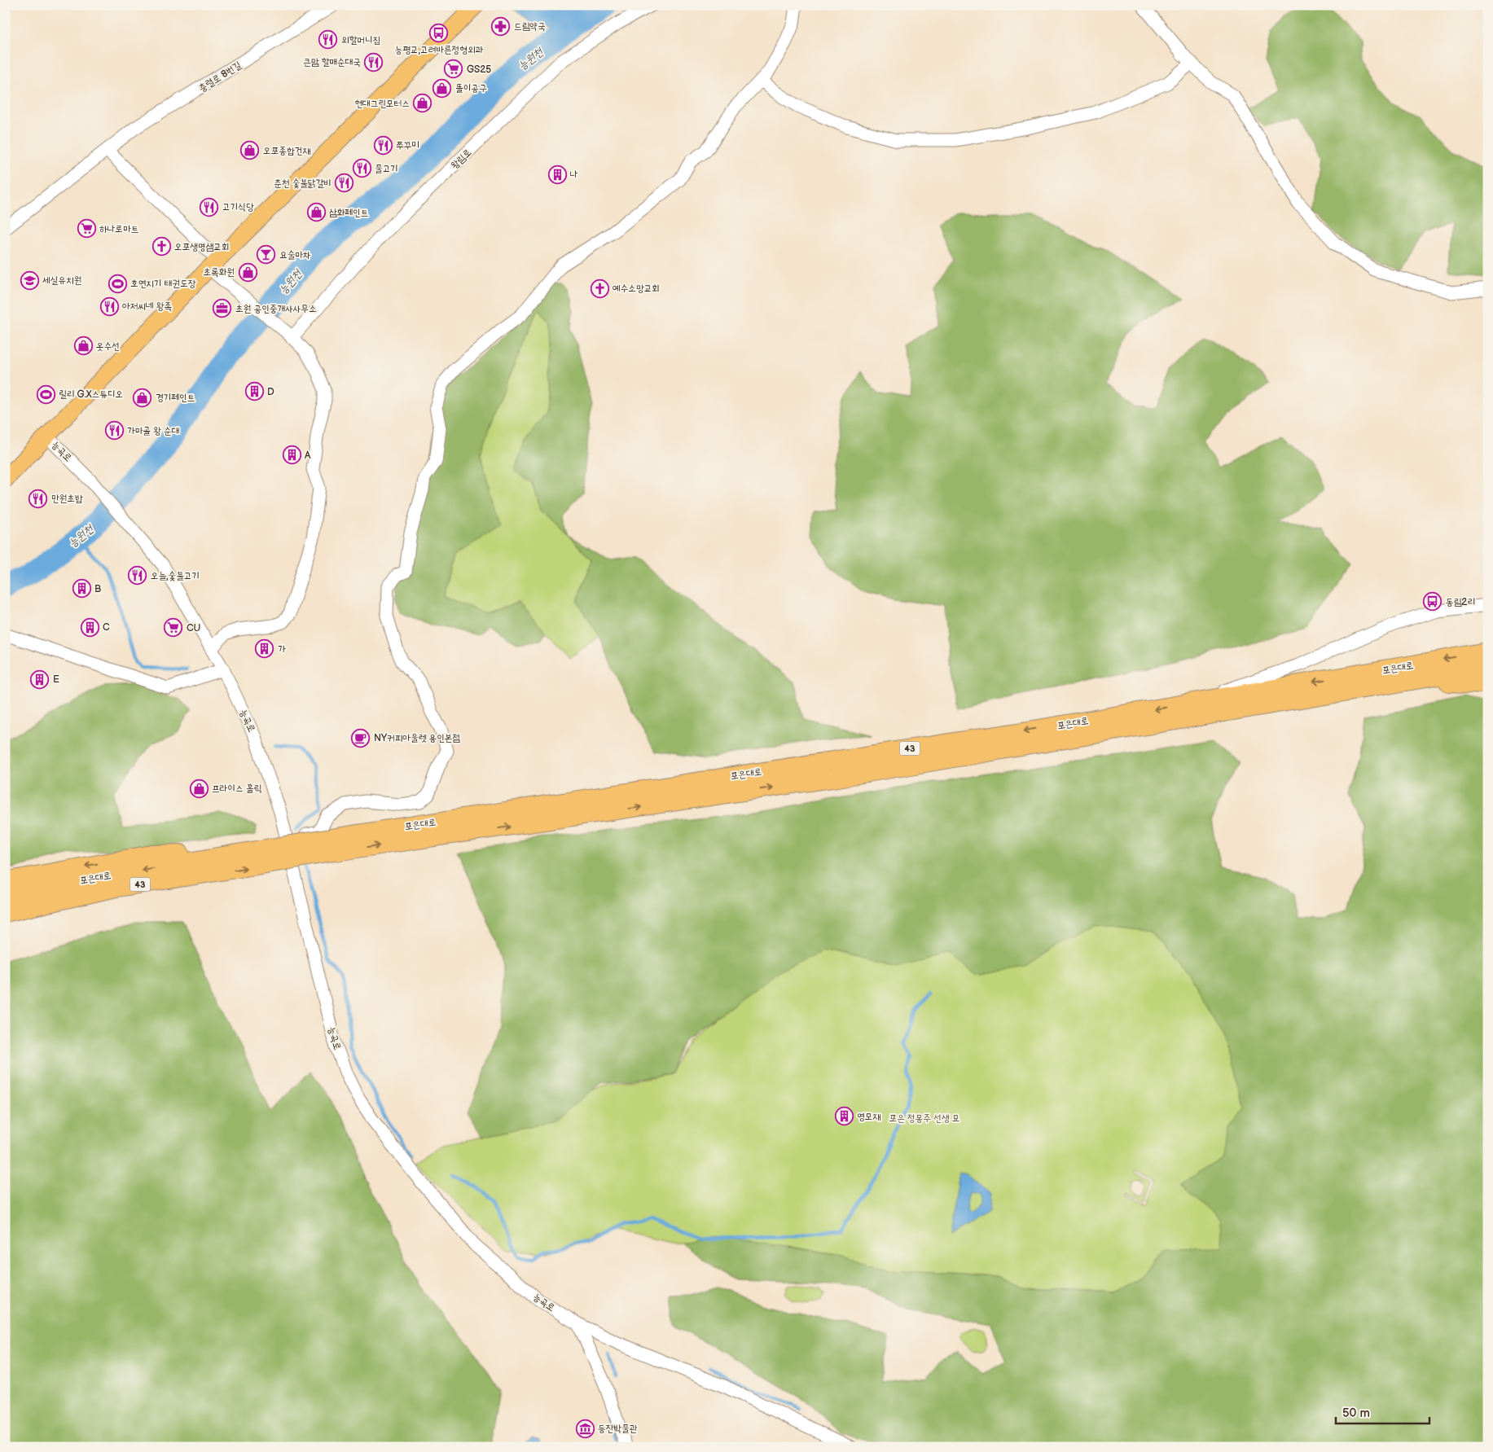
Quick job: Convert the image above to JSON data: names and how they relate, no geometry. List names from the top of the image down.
{
  "streets": {
    "highway": ["포은대로", "43"],
    "street": ["충렬로 8번길", "왕림로", "능곡로"]
  },
  "crossings": [
    ["능곡로", "포은대로"],
    ["능곡로", "43"],
    ["포은대로", "43"]
  ],
  "water": ["능원천"],
  "parks": ["포은 정몽주 선생 묘"],
  "places": {
    "pharmacy": ["드림약국"],
    "bus stop": ["능평교,고려바른정형외과", "동림2리"],
    "restaurant": [
      "외할머니집",
      "큰맘 할매순대국",
      "쭈꾸미",
      "물고기",
      "춘천 숯불닭갈비",
      "고기식당",
      "아저씨네 왕족",
      "가마골 왕 순대",
      "만원초밥",
      "오늘,숯불고기"
    ],
    "supermarket": ["GS25", "하나로마트", "CU"],
    "shop": [
      "똘이공구",
      "현대그린모터스",
      "오포종합건재",
      "삼화페인트",
      "초록화원",
      "옷수선",
      "경기페인트",
      "프라이스 홀릭"
    ],
    "building": [
      "나",
      "D",
      "A",
      "B",
      "C",
      "가",
      "E",
      "영모재"
    ],
    "church": ["오포생명샘교회", "예수소망교회"],
    "bar": ["요술마차"],
    "school or university": ["세실유치원"],
    "sports": ["호연지기 태권도장", "릴리 G.X스튜디오"],
    "office": ["초원 공인중개사사무소"],
    "cafe": ["NY커피아울렛 용인본점"],
    "museum": ["등잔박물관"]
  },
  "scale_bar": "50 m"
}
